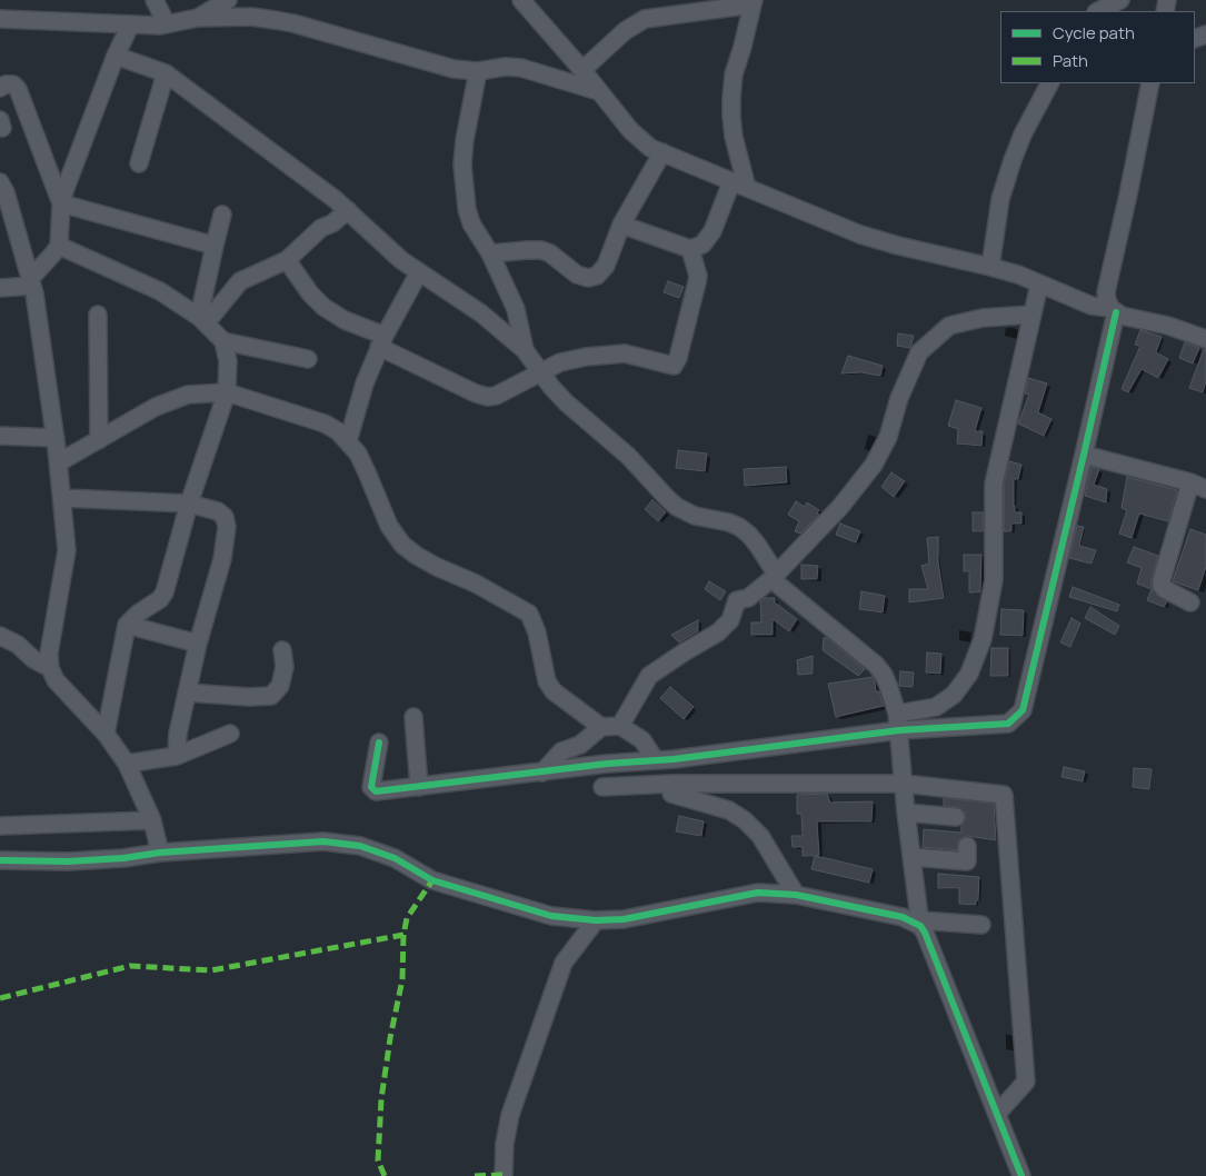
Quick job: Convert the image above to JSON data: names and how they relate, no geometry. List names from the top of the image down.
{
  "legend": ["Cycle path", "Path"]
}
